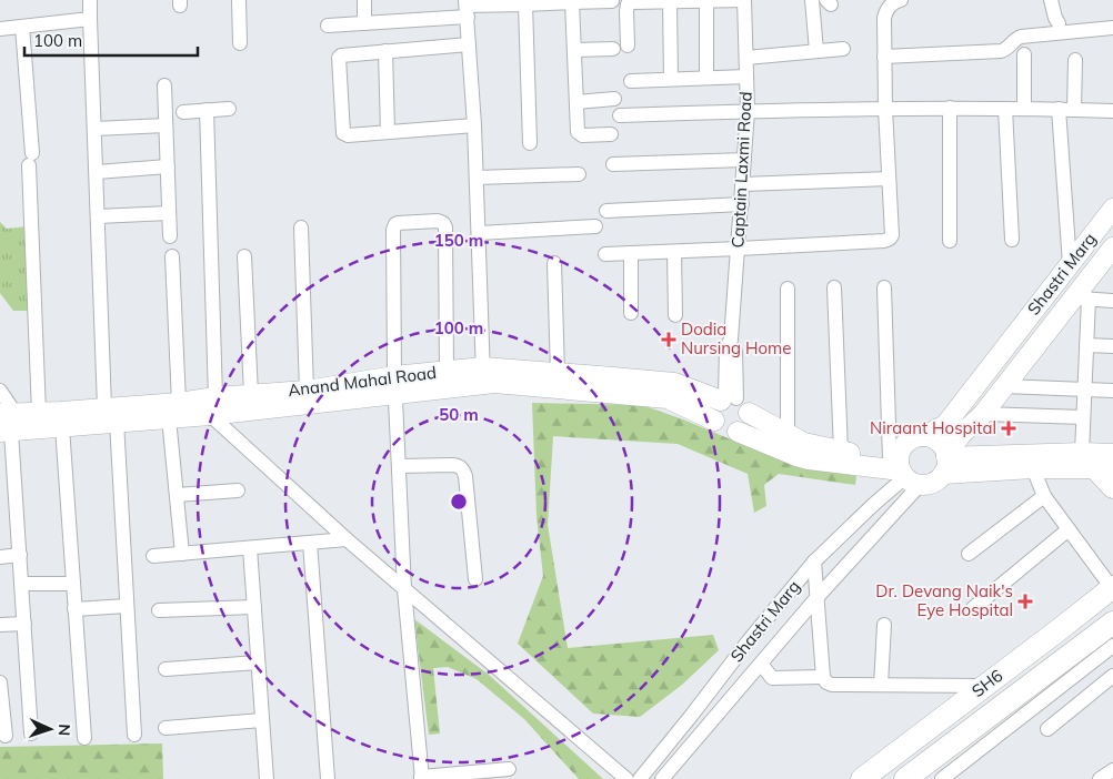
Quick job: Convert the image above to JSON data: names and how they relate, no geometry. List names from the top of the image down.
{
  "streets": {
    "main road": ["Shastri Marg", "Anand Mahal Road", "SH6"],
    "street": ["Captain Laxmi Road"]
  },
  "crossings": [
    ["Captain Laxmi Road", "Anand Mahal Road"],
    ["Shastri Marg", "Anand Mahal Road"]
  ],
  "places": {
    "health": ["Dodia Nursing Home", "Niraant Hospital", "Dr. Devang Naik's Eye Hospital"]
  },
  "scale_bar": "100 m",
  "north": "right",
  "rings": ["150 m", "100 m", "50 m"]
}
